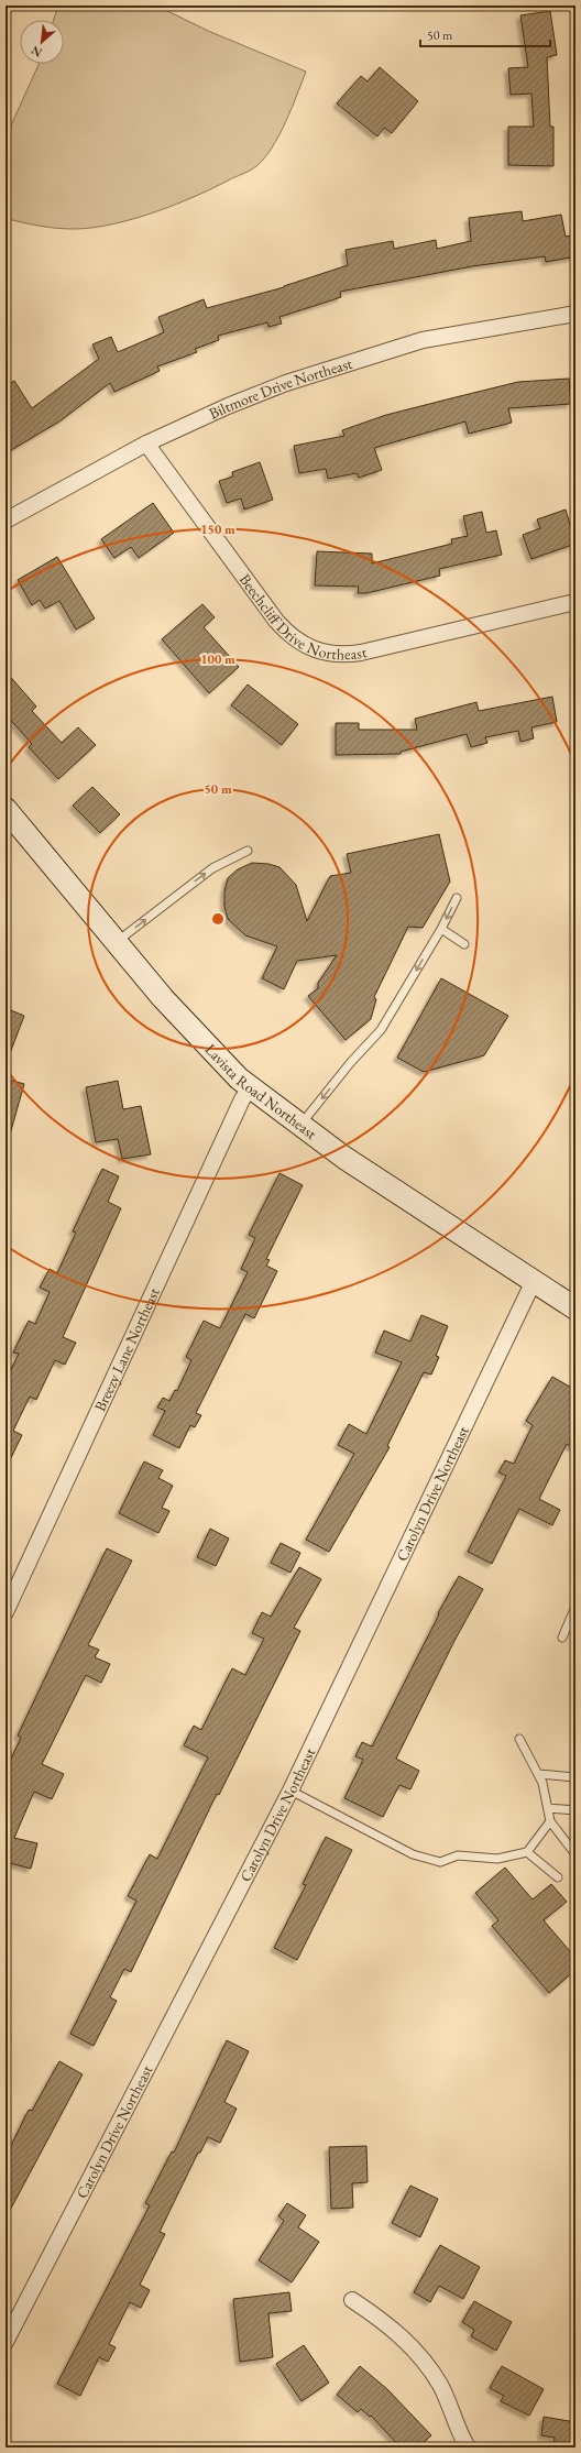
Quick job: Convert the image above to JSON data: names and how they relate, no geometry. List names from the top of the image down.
{
  "streets": {
    "main road": ["Lavista Road Northeast"],
    "street": [
      "Biltmore Drive Northeast",
      "Beechcliff Drive Northeast",
      "Breezy Lane Northeast",
      "Carolyn Drive Northeast"
    ]
  },
  "crossings": [
    ["Biltmore Drive Northeast", "Beechcliff Drive Northeast"],
    ["Lavista Road Northeast", "Breezy Lane Northeast"],
    ["Lavista Road Northeast", "Carolyn Drive Northeast"]
  ],
  "scale_bar": "50 m",
  "north": "bottom left",
  "rings": ["150 m", "100 m", "50 m"]
}
